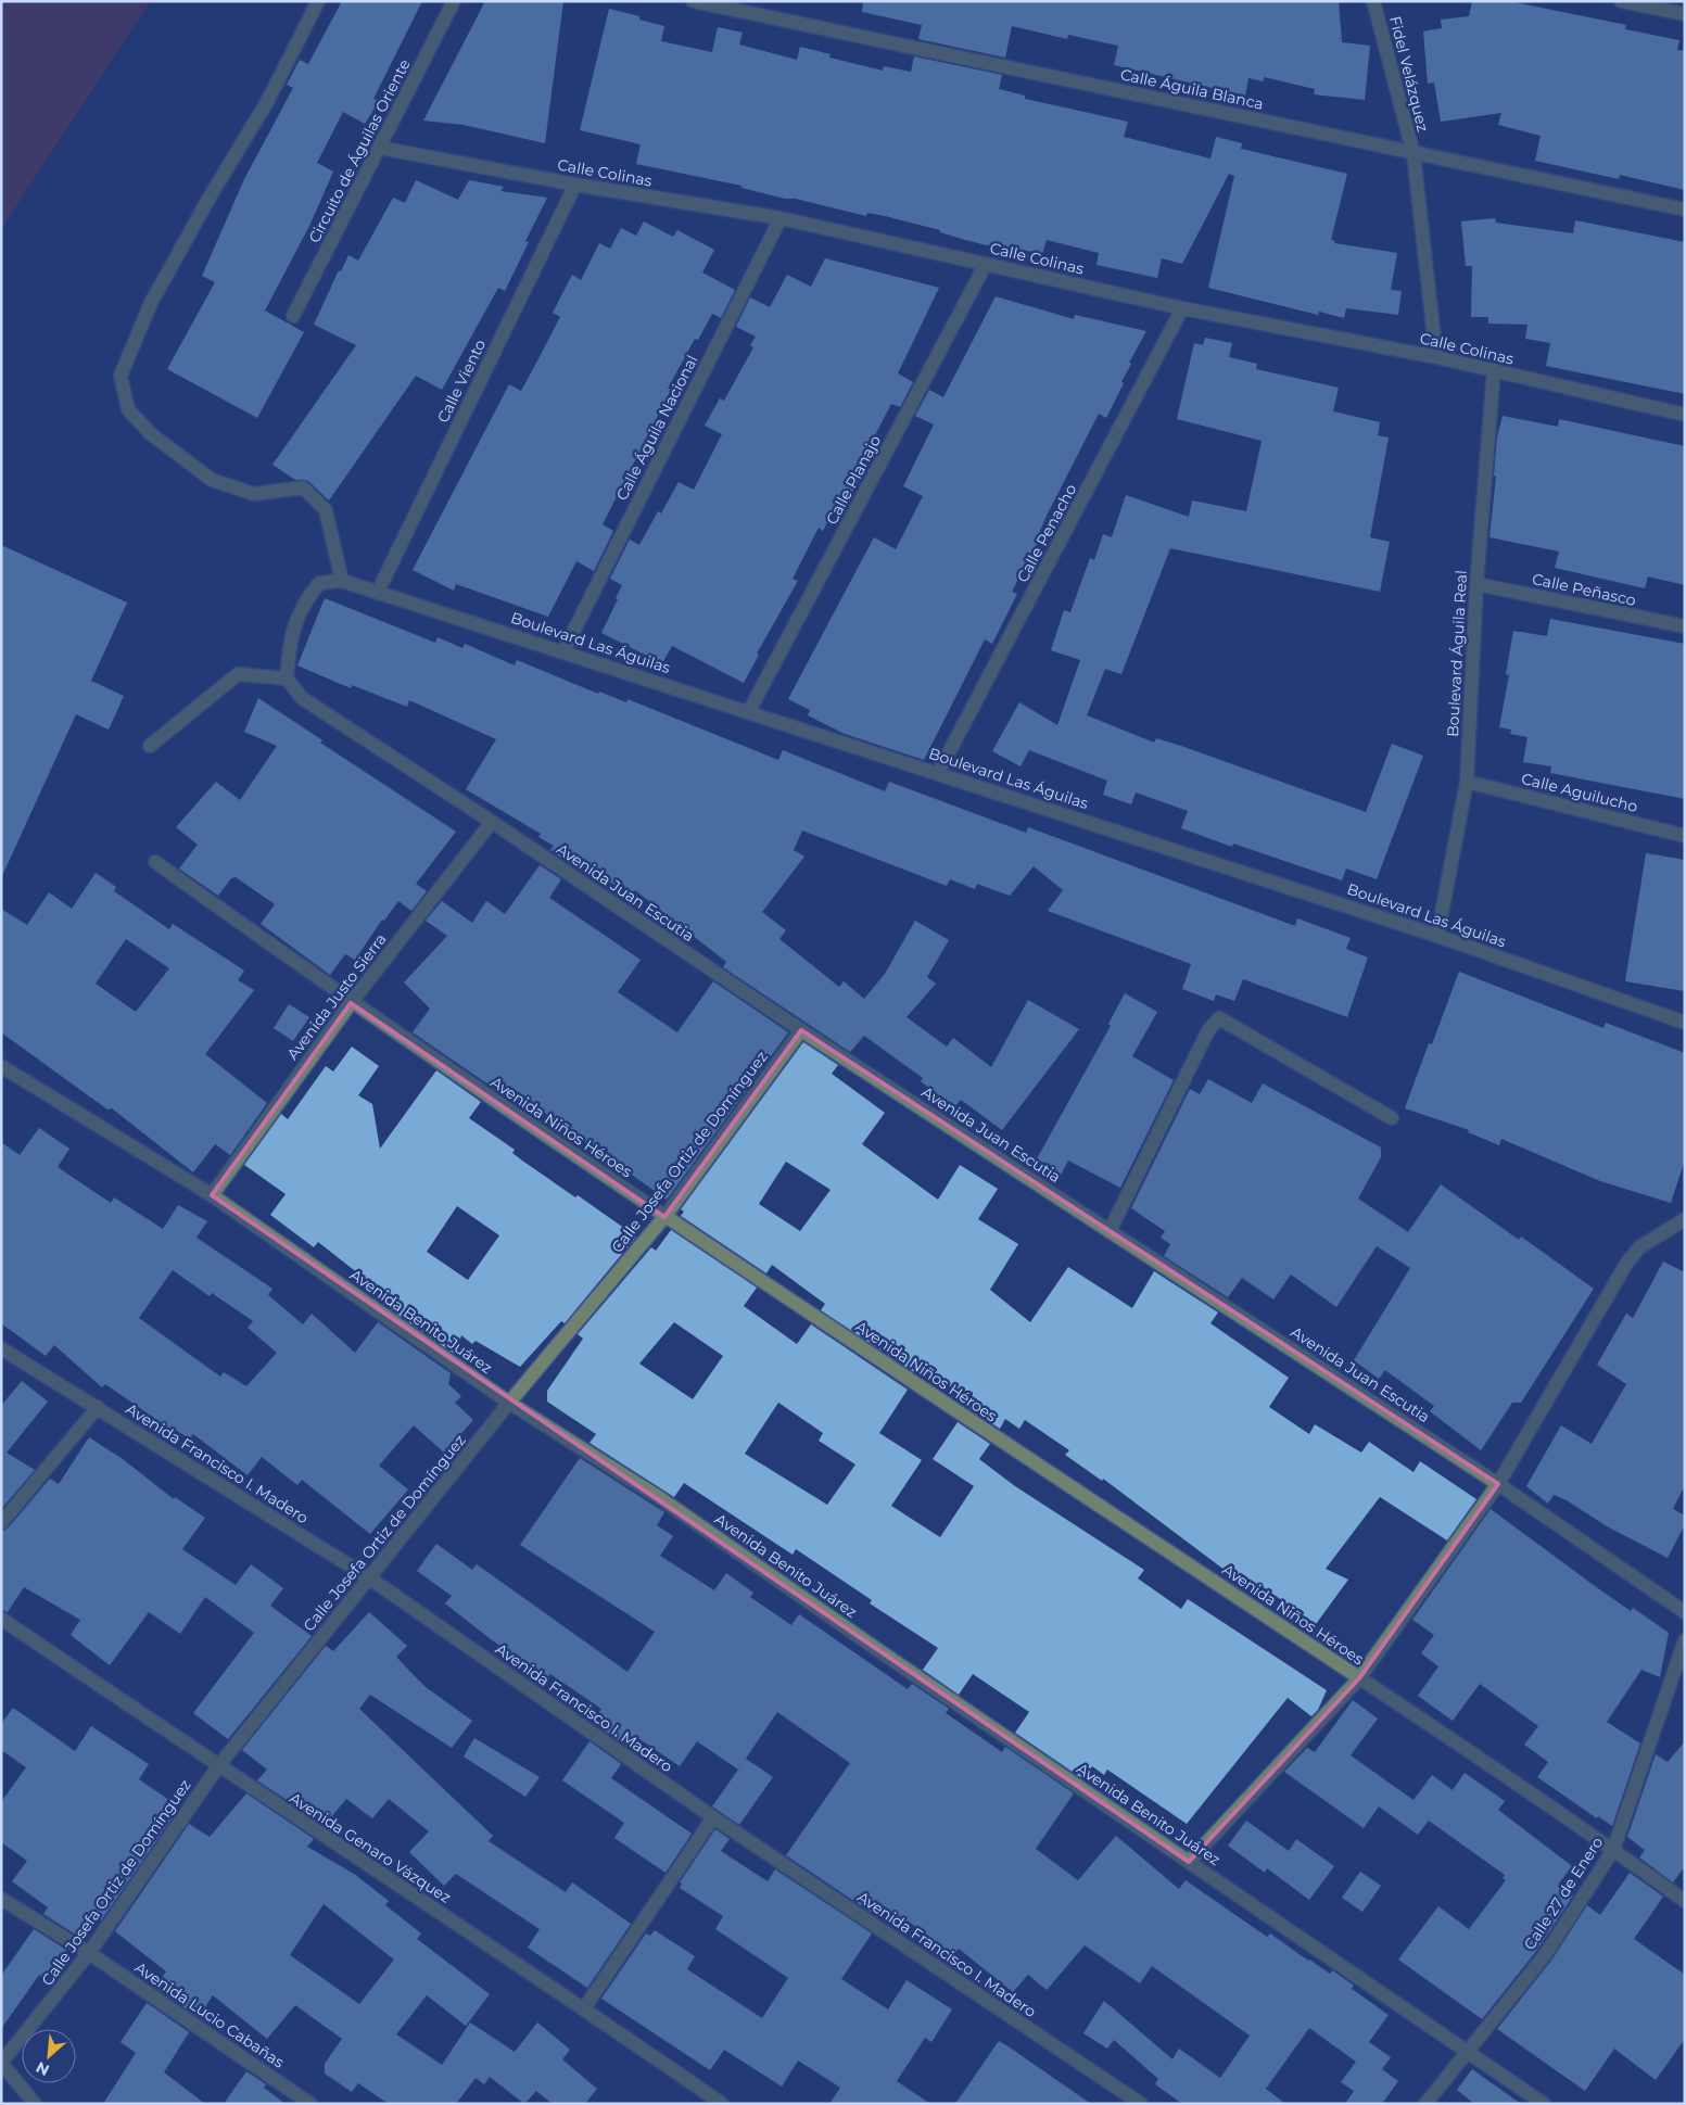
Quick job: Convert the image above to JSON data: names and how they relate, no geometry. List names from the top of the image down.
{
  "streets": {
    "street": [
      "Fidel Velázquez",
      "Calle Águila Blanca",
      "Circuito de Águilas Oriente",
      "Calle Colinas",
      "Calle Viento",
      "Calle Águila Nacional",
      "Calle Planajo",
      "Calle Penacho",
      "Calle Peñasco",
      "Boulevard Las Águilas",
      "Boulevard Águila Real",
      "Calle Aguilucho",
      "Avenida Juan Escutia",
      "Avenida Justo Sierra",
      "Avenida Niños Héroes",
      "Calle Josefa Ortiz de Domínguez",
      "Avenida Benito Juárez",
      "Avenida Francisco I. Madero",
      "Avenida Genaro Vázquez",
      "Calle 27 de Enero",
      "Avenida Lucio Cabañas"
    ]
  },
  "crossings": [
    ["Fidel Velázquez", "Calle Águila Blanca"],
    ["Circuito de Águilas Oriente", "Calle Colinas"],
    ["Calle Colinas", "Calle Viento"],
    ["Calle Colinas", "Calle Águila Nacional"],
    ["Calle Colinas", "Calle Planajo"],
    ["Calle Colinas", "Calle Penacho"],
    ["Calle Colinas", "Boulevard Águila Real"],
    ["Calle Viento", "Boulevard Las Águilas"],
    ["Calle Águila Nacional", "Boulevard Las Águilas"],
    ["Calle Planajo", "Boulevard Las Águilas"],
    ["Calle Penacho", "Boulevard Las Águilas"],
    ["Calle Peñasco", "Boulevard Águila Real"],
    ["Boulevard Las Águilas", "Boulevard Águila Real"],
    ["Boulevard Las Águilas", "Avenida Juan Escutia"],
    ["Boulevard Águila Real", "Calle Aguilucho"],
    ["Avenida Juan Escutia", "Avenida Justo Sierra"],
    ["Avenida Juan Escutia", "Calle Josefa Ortiz de Domínguez"],
    ["Avenida Justo Sierra", "Avenida Niños Héroes"],
    ["Avenida Justo Sierra", "Avenida Benito Juárez"],
    ["Avenida Niños Héroes", "Calle Josefa Ortiz de Domínguez"],
    ["Avenida Niños Héroes", "Calle 27 de Enero"],
    ["Calle Josefa Ortiz de Domínguez", "Avenida Benito Juárez"],
    ["Calle Josefa Ortiz de Domínguez", "Avenida Francisco I. Madero"],
    ["Calle Josefa Ortiz de Domínguez", "Avenida Genaro Vázquez"],
    ["Calle Josefa Ortiz de Domínguez", "Avenida Lucio Cabañas"],
    ["Avenida Benito Juárez", "Calle 27 de Enero"]
  ],
  "north": "bottom left"
}
